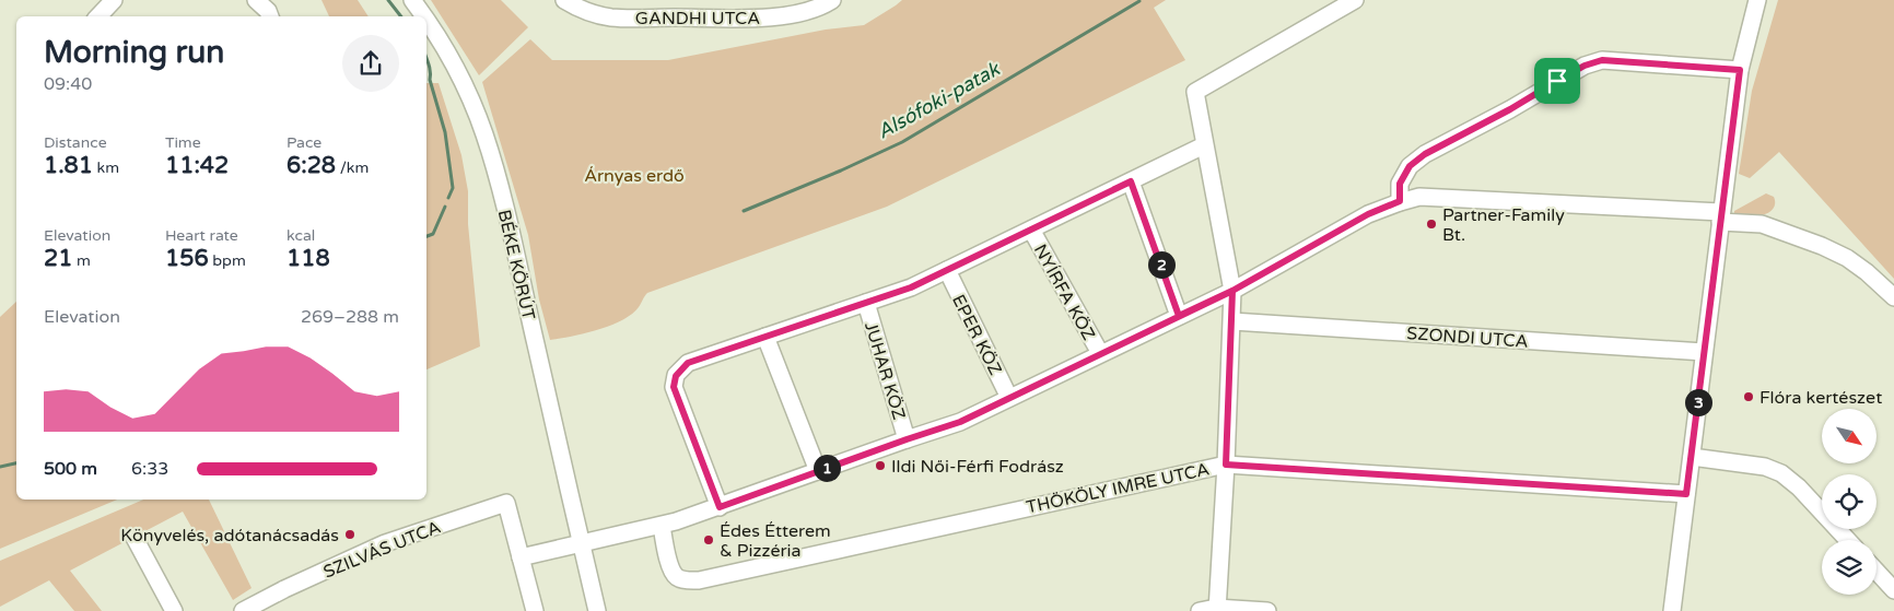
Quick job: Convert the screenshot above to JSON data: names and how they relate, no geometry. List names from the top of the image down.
{
  "streets": {
    "street": [
      "GANDHI UTCA",
      "BÉKE KÖRÚT",
      "NYÍRFA KÖZ",
      "EPER KÖZ",
      "SZONDI UTCA",
      "JUHAR KÖZ",
      "THÖKÖLY IMRE UTCA",
      "SZILVÁS UTCA"
    ]
  },
  "water": ["Alsófoki-patak"],
  "parks": ["Árnyas erdő"],
  "places": [
    "Partner-Family Bt.",
    "Flóra kertészet",
    "Ildi Női-Férfi Fodrász",
    "Könyvelés, adótanácsadás",
    "Édes Étterem & Pizzéria"
  ],
  "north": "bottom right",
  "page": {
    "heading": ["Morning run", "09:40"],
    "stats": [
      ["Distance", "1.81 km"],
      ["Time", "11:42"],
      ["Pace", "6:28 /km"],
      ["Elevation", "21 m"],
      ["Heart rate", "156 bpm"],
      ["kcal", "118"]
    ],
    "pins": ["2", "3", "1"],
    "chart": ["Elevation", "269–288 m"],
    "list": [
      {
        "name": "500 m",
        "note": "6:33"
      }
    ]
  }
}
